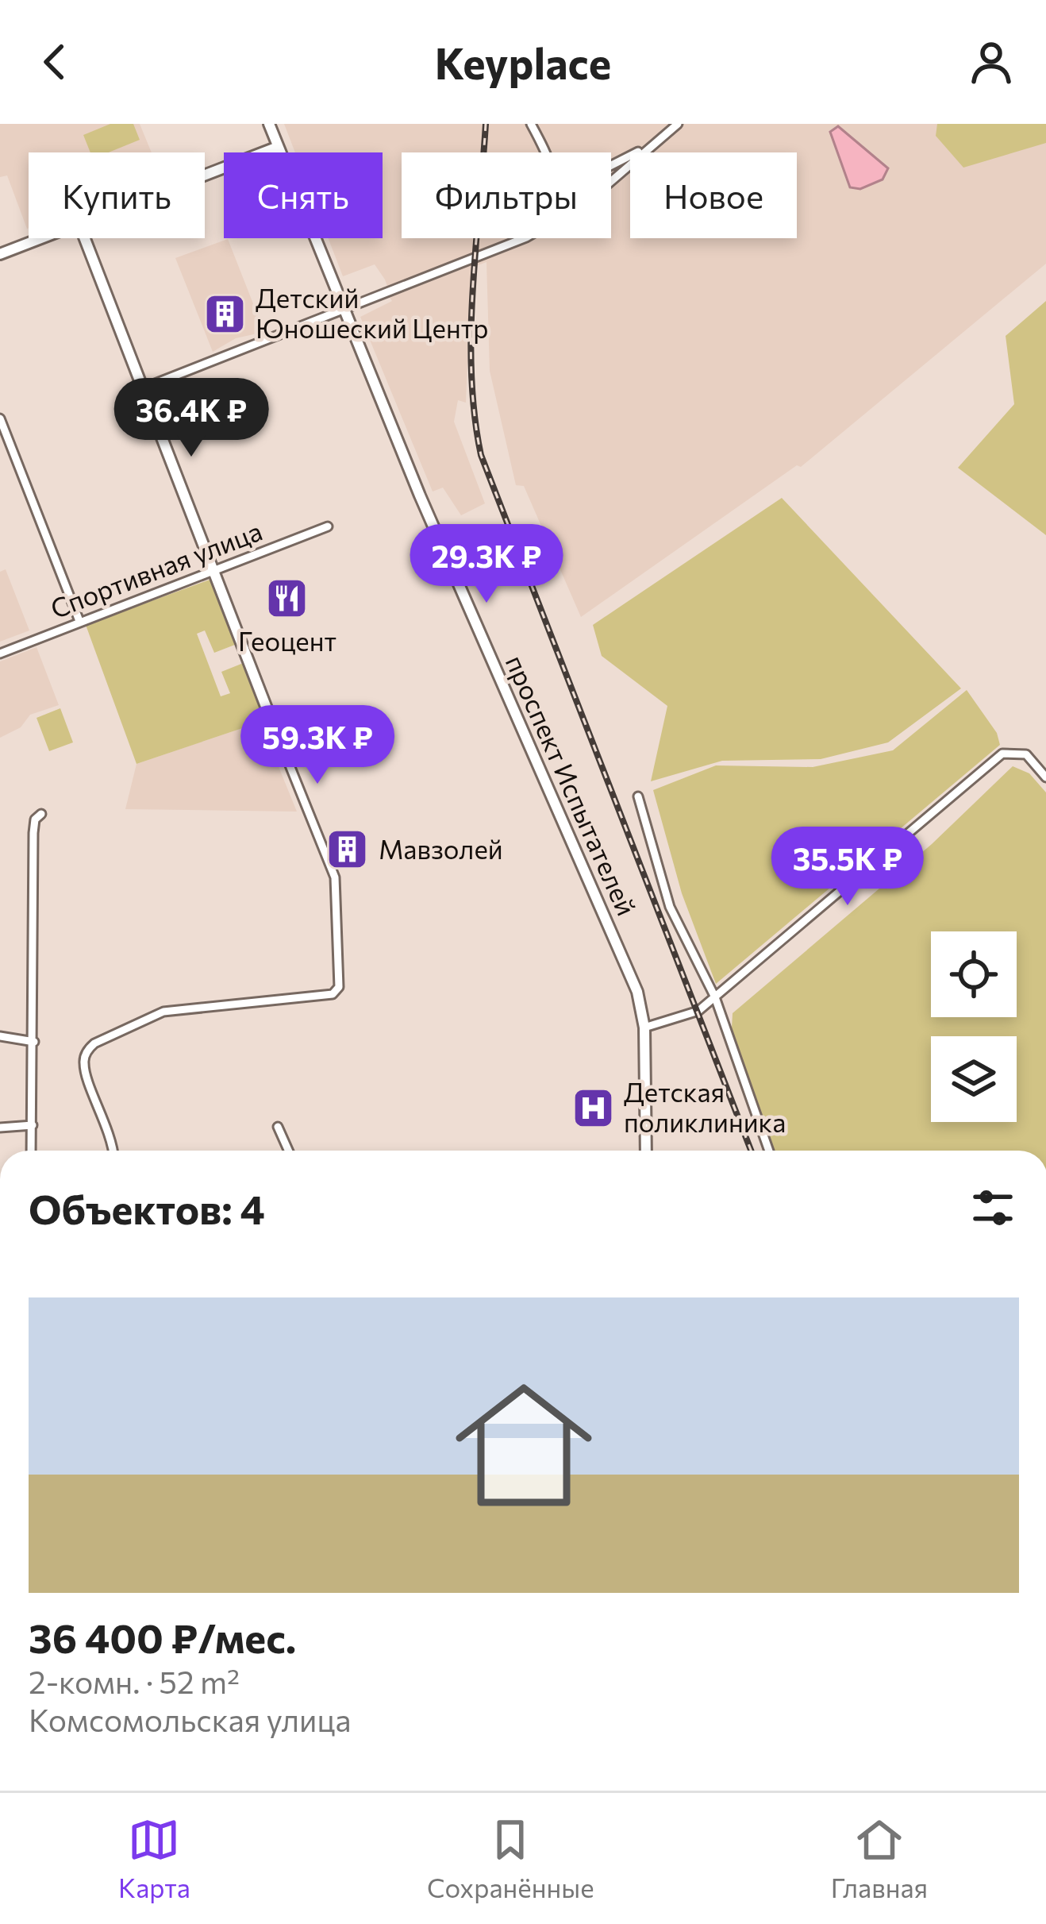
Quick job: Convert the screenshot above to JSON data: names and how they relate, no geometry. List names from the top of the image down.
{
  "streets": {
    "main road": ["проспект Испытателей"],
    "street": ["Спортивная улица"]
  },
  "places": {
    "building": ["Детский Юношеский Центр", "Мавзолей"],
    "restaurant": ["Геоцент"],
    "hospital": ["Детская поликлиника"]
  },
  "page": {
    "header": "Keyplace",
    "chip": [
      "Купить",
      "Снять",
      "Фильтры",
      "Новое"
    ],
    "price": [
      "36.4K ₽",
      "29.3K ₽",
      "59.3K ₽",
      "35.5K ₽"
    ],
    "heading": "Объектов: 4",
    "list": [
      {
        "name": "36 400 ₽/мес.",
        "note": "2-комн. · 52 m² · Комсомольская улица"
      }
    ],
    "tabs": ["Карта", "Сохранённые", "Главная"]
  }
}
